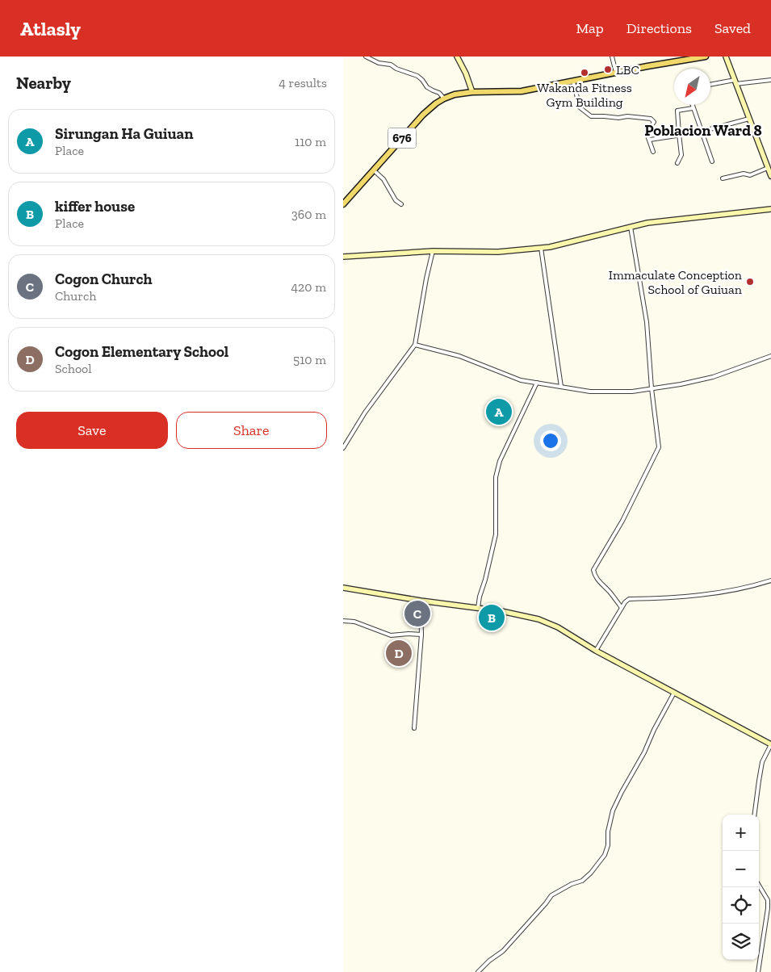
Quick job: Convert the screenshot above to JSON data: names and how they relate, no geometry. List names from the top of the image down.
{
  "streets": {
    "main road": ["676"]
  },
  "districts": ["Poblacion Ward 8"],
  "places": ["LBC", "Wakanda Fitness Gym Building", "Immaculate Conception School of Guiuan"],
  "north": "bottom left",
  "page": {
    "header": "Atlasly",
    "nav": ["Map", "Directions", "Saved"],
    "heading": ["Nearby", "4 results"],
    "list": [
      {
        "mark": "A",
        "name": "Sirungan Ha Guiuan",
        "note": "Place",
        "value": "110 m"
      },
      {
        "mark": "B",
        "name": "kiffer house",
        "note": "Place",
        "value": "360 m"
      },
      {
        "mark": "C",
        "name": "Cogon Church",
        "note": "Church",
        "value": "420 m"
      },
      {
        "mark": "D",
        "name": "Cogon Elementary School",
        "note": "School",
        "value": "510 m"
      }
    ],
    "pins": [
      "A",
      "C",
      "B",
      "D"
    ],
    "buttons": ["Save", "Share"],
    "map_buttons": ["+", "−"]
  }
}
